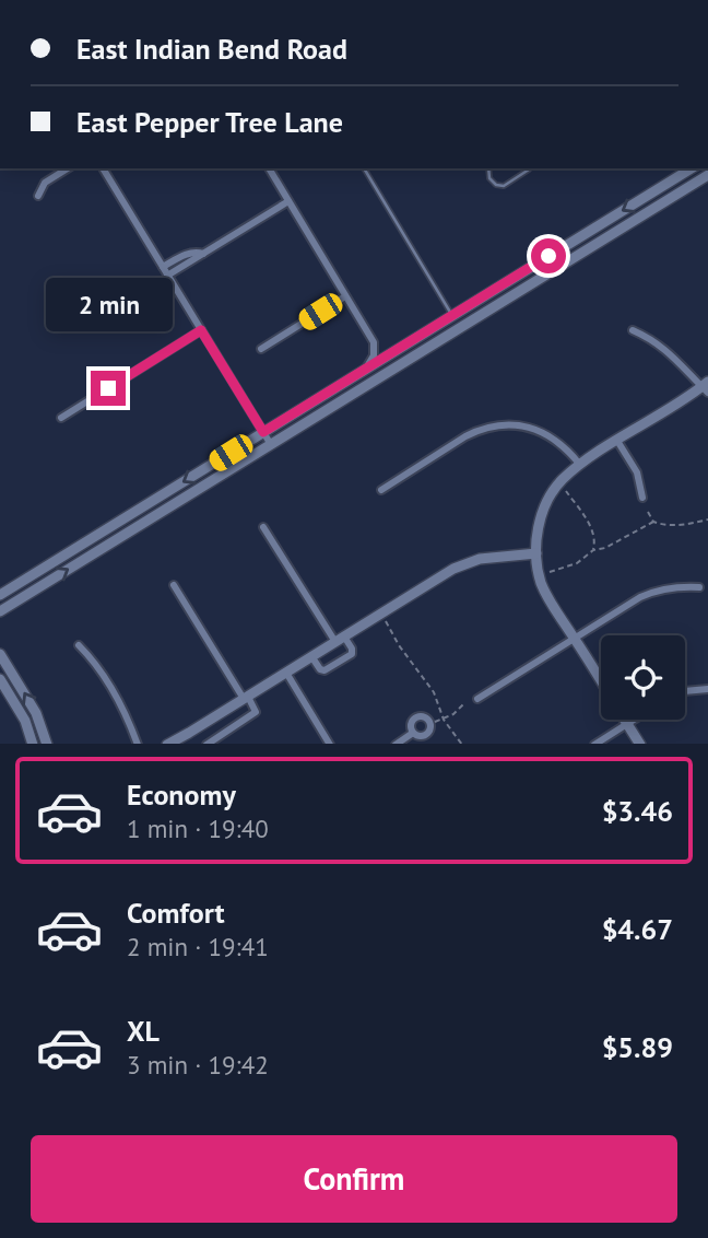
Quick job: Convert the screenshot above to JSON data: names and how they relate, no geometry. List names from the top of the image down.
{
  "page": {
    "banner": ["East Indian Bend Road", "East Pepper Tree Lane"],
    "bubble": "2 min",
    "list": [
      {
        "name": "Economy",
        "note": "1 min · 19:40",
        "value": "$3.46"
      },
      {
        "name": "Comfort",
        "note": "2 min · 19:41",
        "value": "$4.67"
      },
      {
        "name": "XL",
        "note": "3 min · 19:42",
        "value": "$5.89"
      }
    ],
    "buttons": "Confirm"
  }
}
